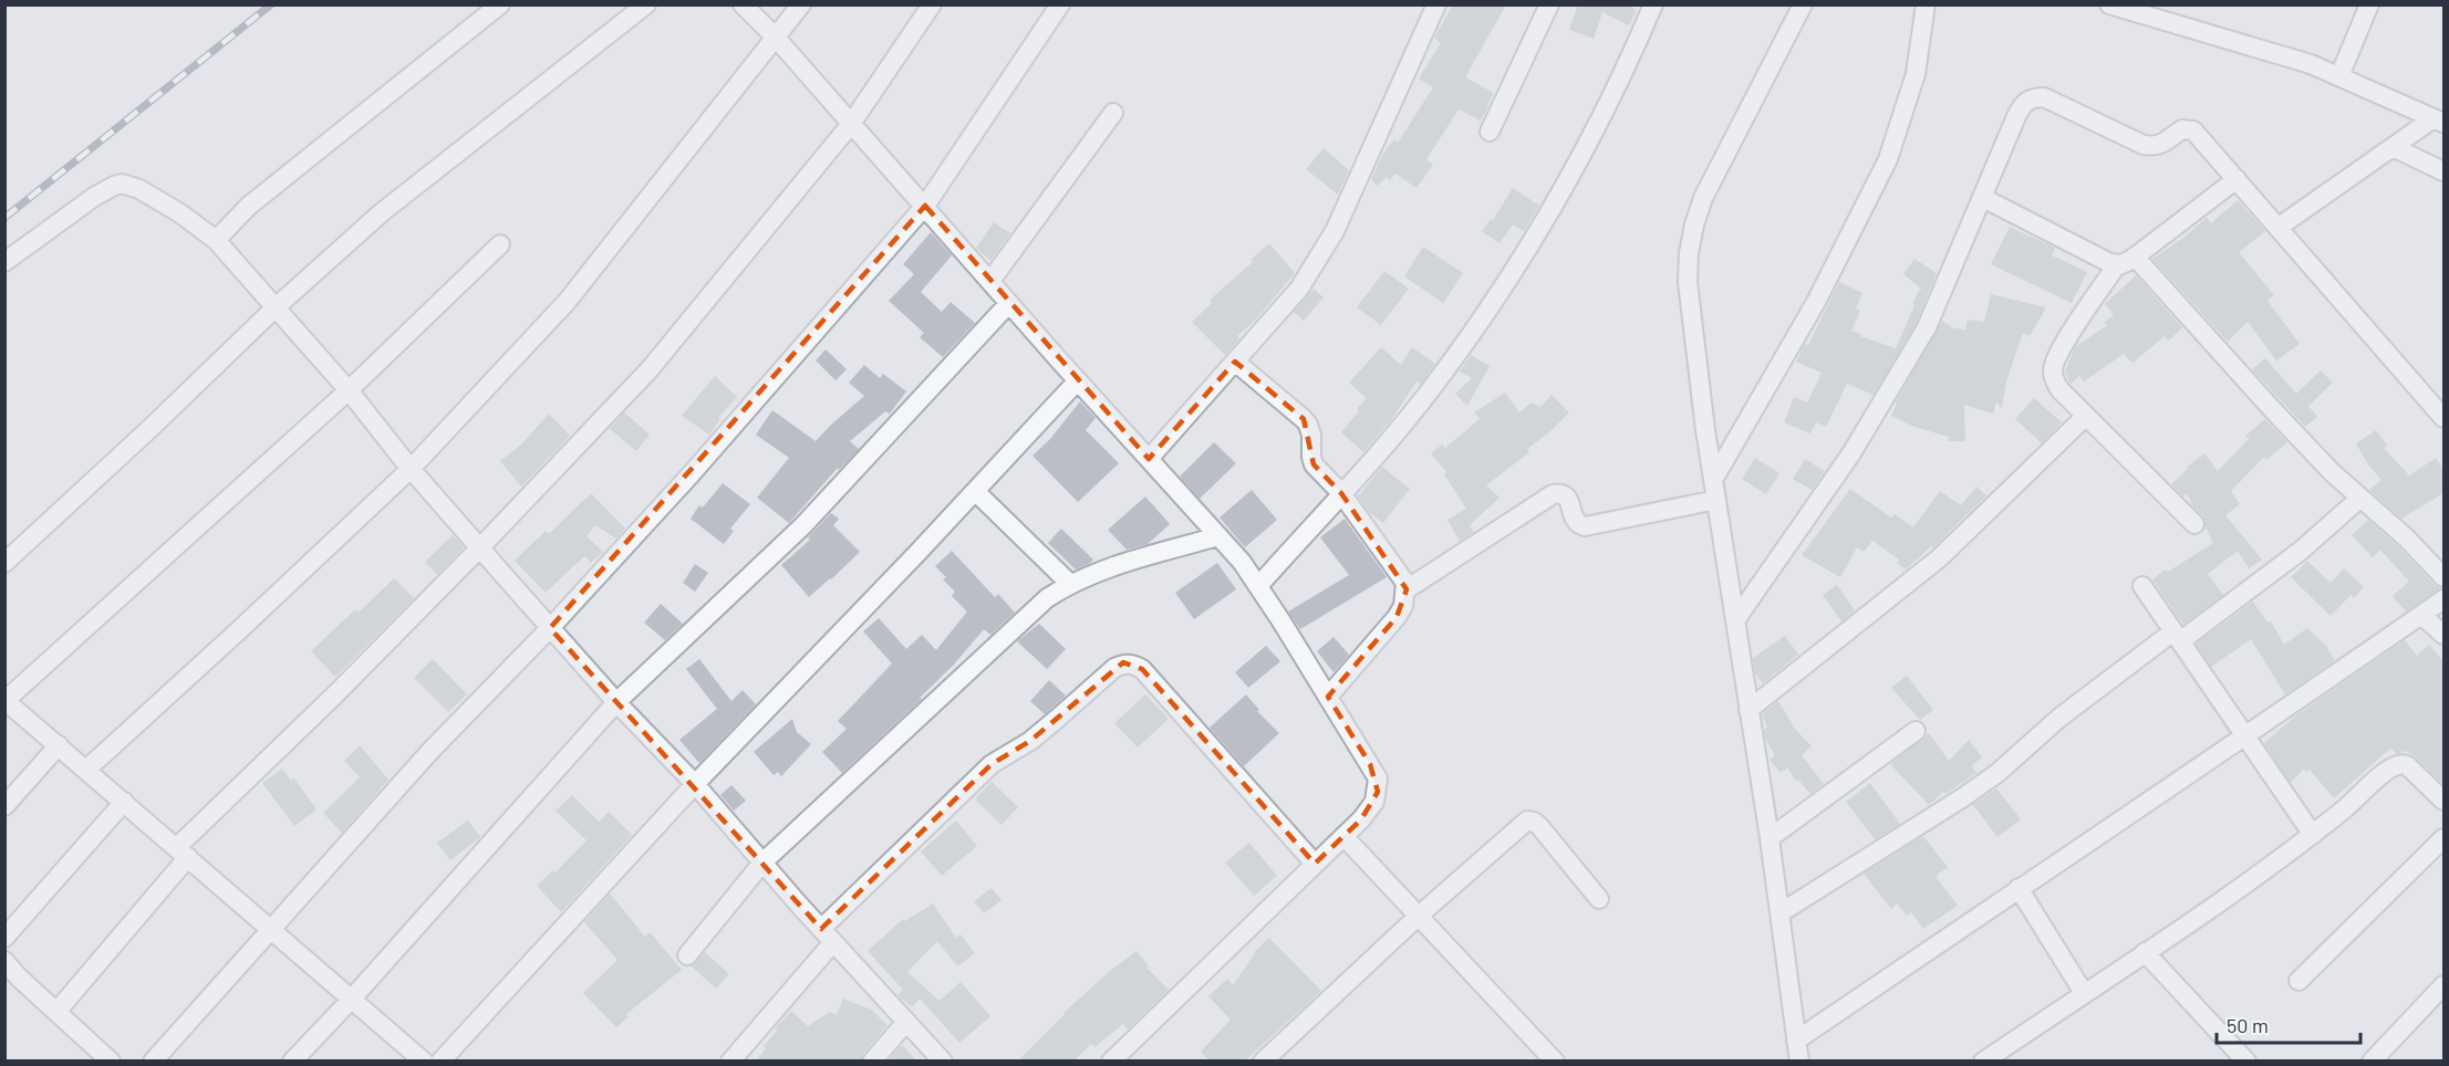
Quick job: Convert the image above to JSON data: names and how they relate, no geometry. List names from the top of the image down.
{
  "scale_bar": "50 m"
}
